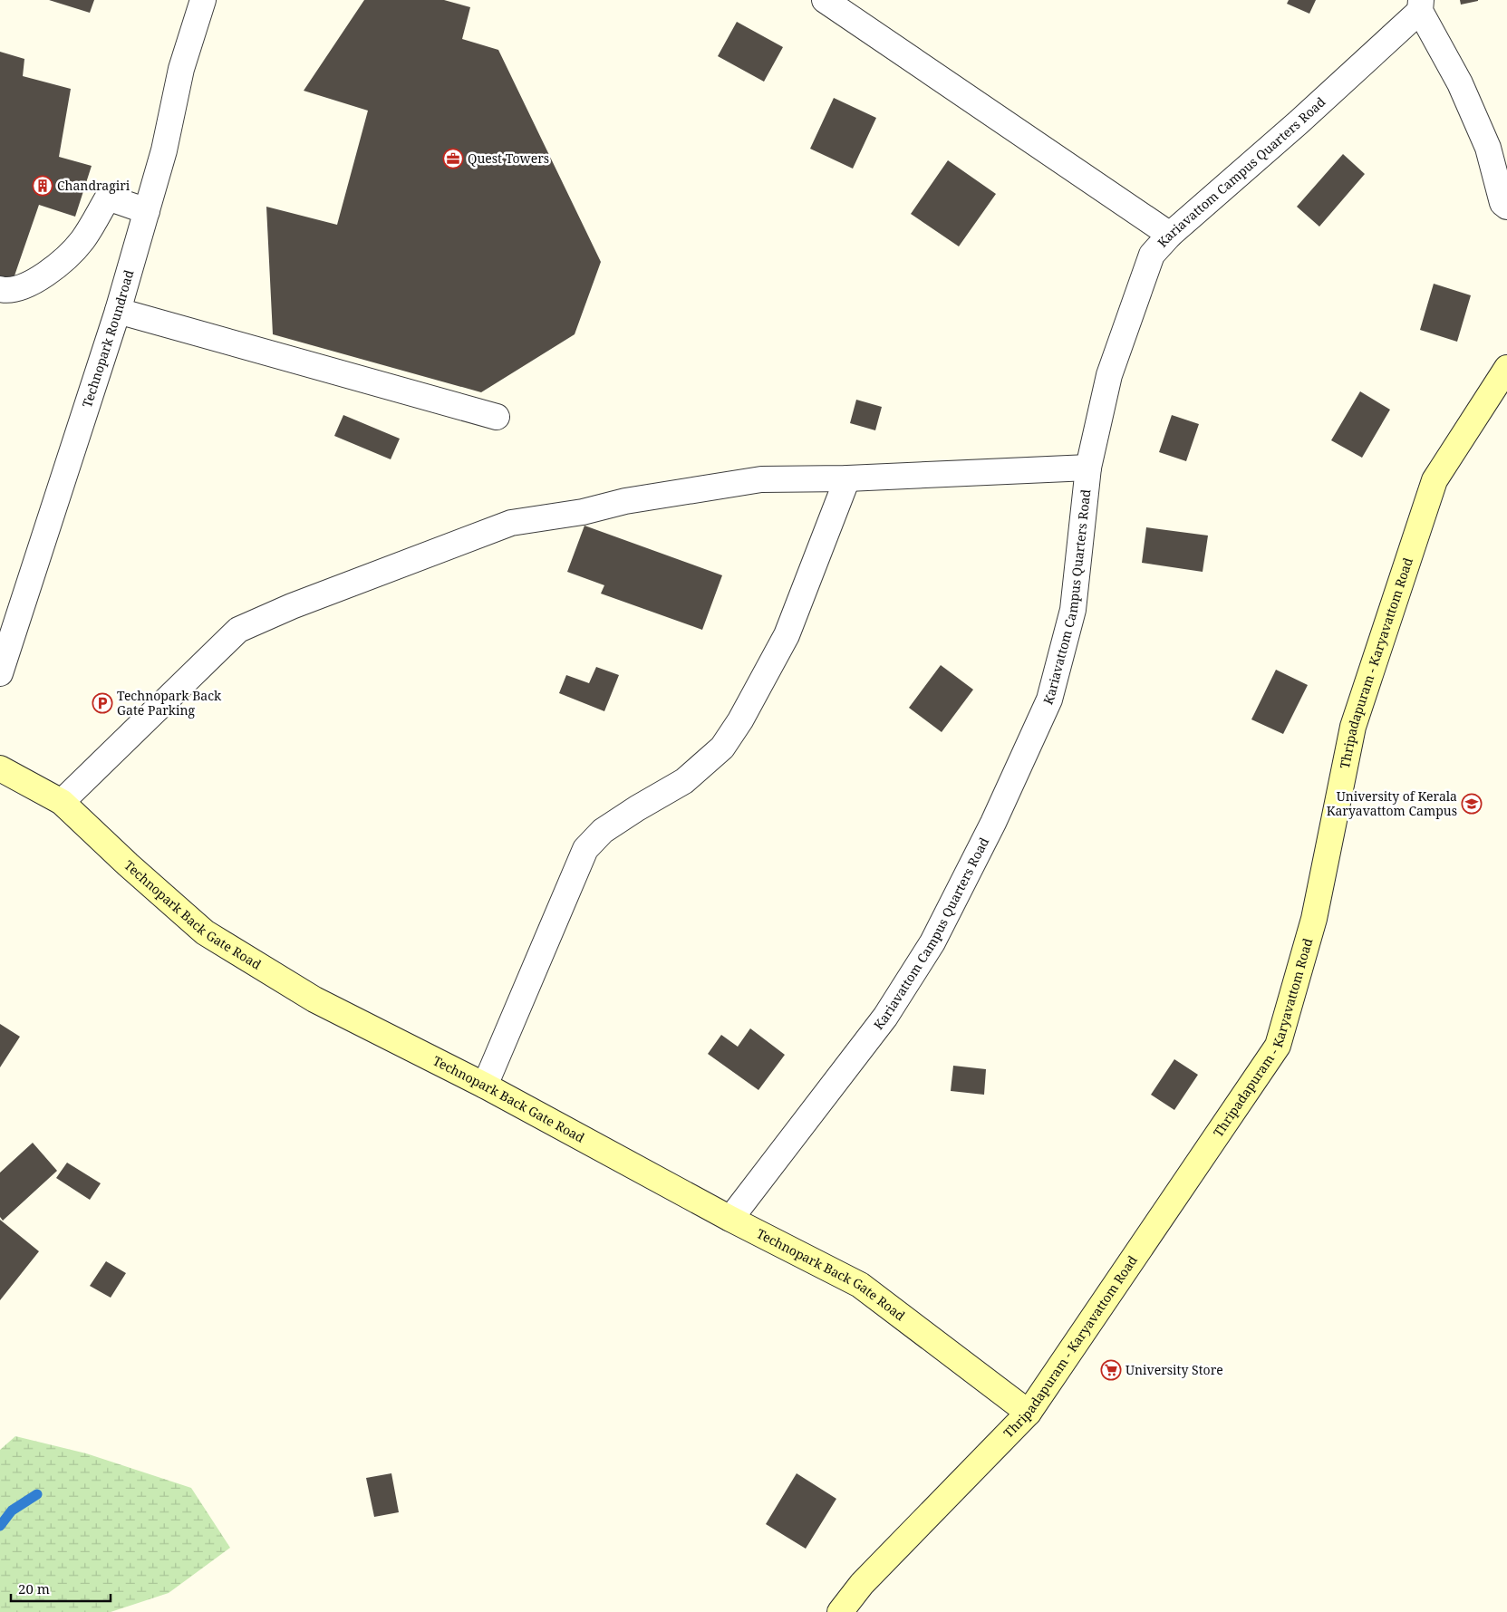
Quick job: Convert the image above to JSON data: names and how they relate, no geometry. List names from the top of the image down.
{
  "streets": {
    "main road": ["Thripadapuram - Karyavattom Road", "Technopark Back Gate Road"],
    "street": ["Kariavattom Campus Quarters Road", "Technopark Roundroad"]
  },
  "crossings": [
    ["Kariavattom Campus Quarters Road", "Technopark Back Gate Road"],
    ["Thripadapuram - Karyavattom Road", "Technopark Back Gate Road"]
  ],
  "places": {
    "office": ["Quest Towers"],
    "building": ["Chandragiri"],
    "parking": ["Technopark Back Gate Parking"],
    "school or university": ["University of Kerala Karyavattom Campus"],
    "supermarket": ["University Store"]
  },
  "scale_bar": "20 m"
}
